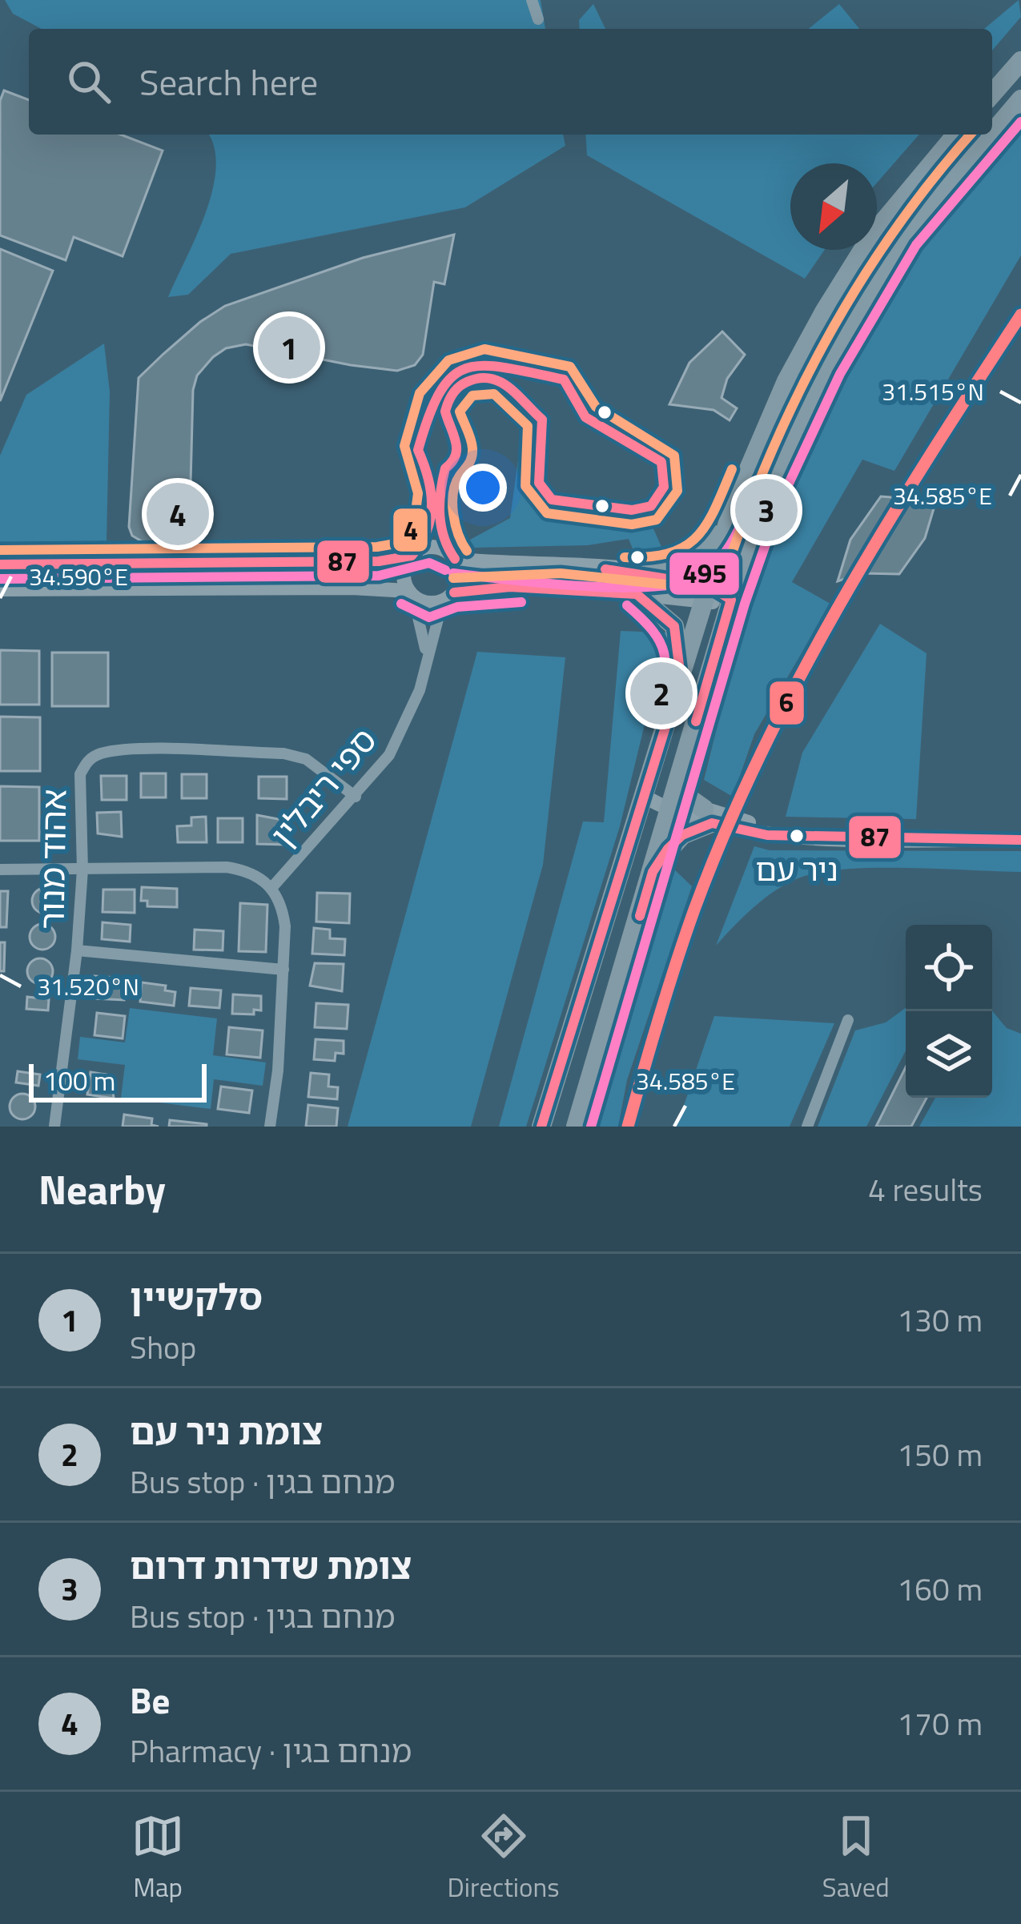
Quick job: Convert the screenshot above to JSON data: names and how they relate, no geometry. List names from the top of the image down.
{
  "streets": {
    "street": ["ספי ריבלין", "אהוד מנור"]
  },
  "crossings": [
    ["ספי ריבלין", "אהוד מנור"]
  ],
  "places": ["ניר עם"],
  "lines": [
    "transit line 495",
    "transit line 4",
    "transit line 6",
    "transit line 87"
  ],
  "scale_bar": "100 m",
  "north": "bottom left",
  "page": {
    "search": "Search here",
    "pins": [
      "1",
      "3",
      "4",
      "2"
    ],
    "scale": "100 m",
    "heading": ["Nearby", "4 results"],
    "list": [
      {
        "mark": "1",
        "name": "סלקשיין",
        "note": "Shop",
        "value": "130 m"
      },
      {
        "mark": "2",
        "name": "צומת ניר עם",
        "note": "Bus stop · מנחם בגין",
        "value": "150 m"
      },
      {
        "mark": "3",
        "name": "צומת שדרות דרום",
        "note": "Bus stop · מנחם בגין",
        "value": "160 m"
      },
      {
        "mark": "4",
        "name": "Be",
        "note": "Pharmacy · מנחם בגין",
        "value": "170 m"
      }
    ],
    "nav": ["Map", "Directions", "Saved"]
  },
  "coordinates": [
    "31.515°N",
    "34.585°E",
    "34.590°E",
    "31.520°N"
  ]
}
